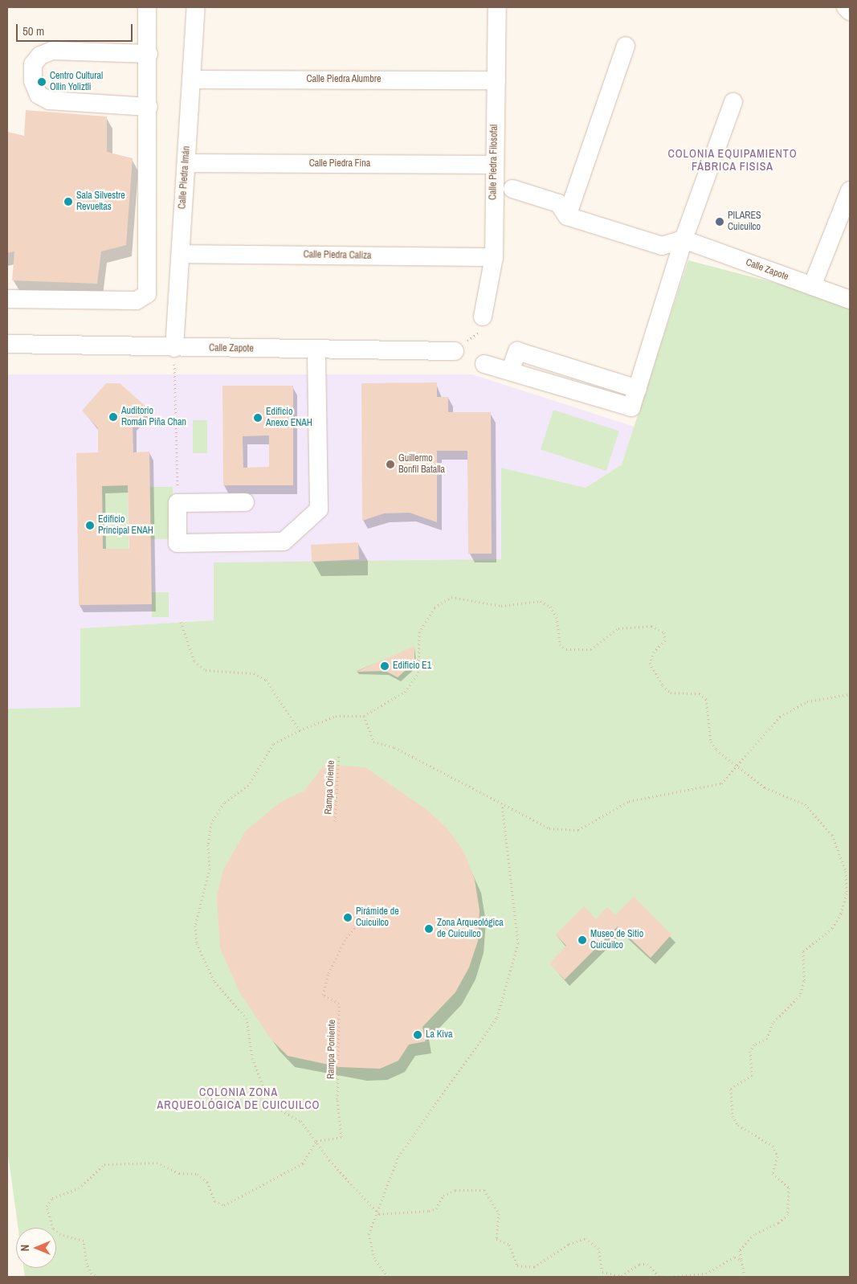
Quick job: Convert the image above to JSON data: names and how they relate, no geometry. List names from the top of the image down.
{
  "streets": {
    "street": [
      "Calle Piedra Alumbre",
      "Calle Piedra Filosofal",
      "Calle Piedra Fina",
      "Calle Piedra Imán",
      "Calle Piedra Caliza",
      "Calle Zapote"
    ],
    "path": ["Rampa Oriente", "Rampa Poniente"]
  },
  "crossings": [
    ["Calle Piedra Alumbre", "Calle Piedra Filosofal"],
    ["Calle Piedra Alumbre", "Calle Piedra Imán"],
    ["Calle Piedra Filosofal", "Calle Piedra Fina"],
    ["Calle Piedra Filosofal", "Calle Piedra Caliza"],
    ["Calle Piedra Fina", "Calle Piedra Imán"],
    ["Calle Piedra Imán", "Calle Piedra Caliza"],
    ["Calle Piedra Imán", "Calle Zapote"]
  ],
  "districts": ["COLONIA EQUIPAMIENTO FÁBRICA FISISA", "COLONIA ZONA ARQUEOLÓGICA DE CUICUILCO"],
  "places": [
    "Centro Cultural Ollin Yoliztli",
    "Sala Silvestre Revueltas",
    "PILARES Cuicuilco",
    "Auditorio Román Piña Chan",
    "Edificio Anexo ENAH",
    "Guillermo Bonfil Batalla",
    "Edificio Principal ENAH",
    "Edificio E1",
    "Pirámide de Cuicuilco",
    "Zona Arqueológica de Cuicuilco",
    "Museo de Sitio Cuicuilco",
    "La Kiva"
  ],
  "scale_bar": "50 m",
  "north": "left"
}
